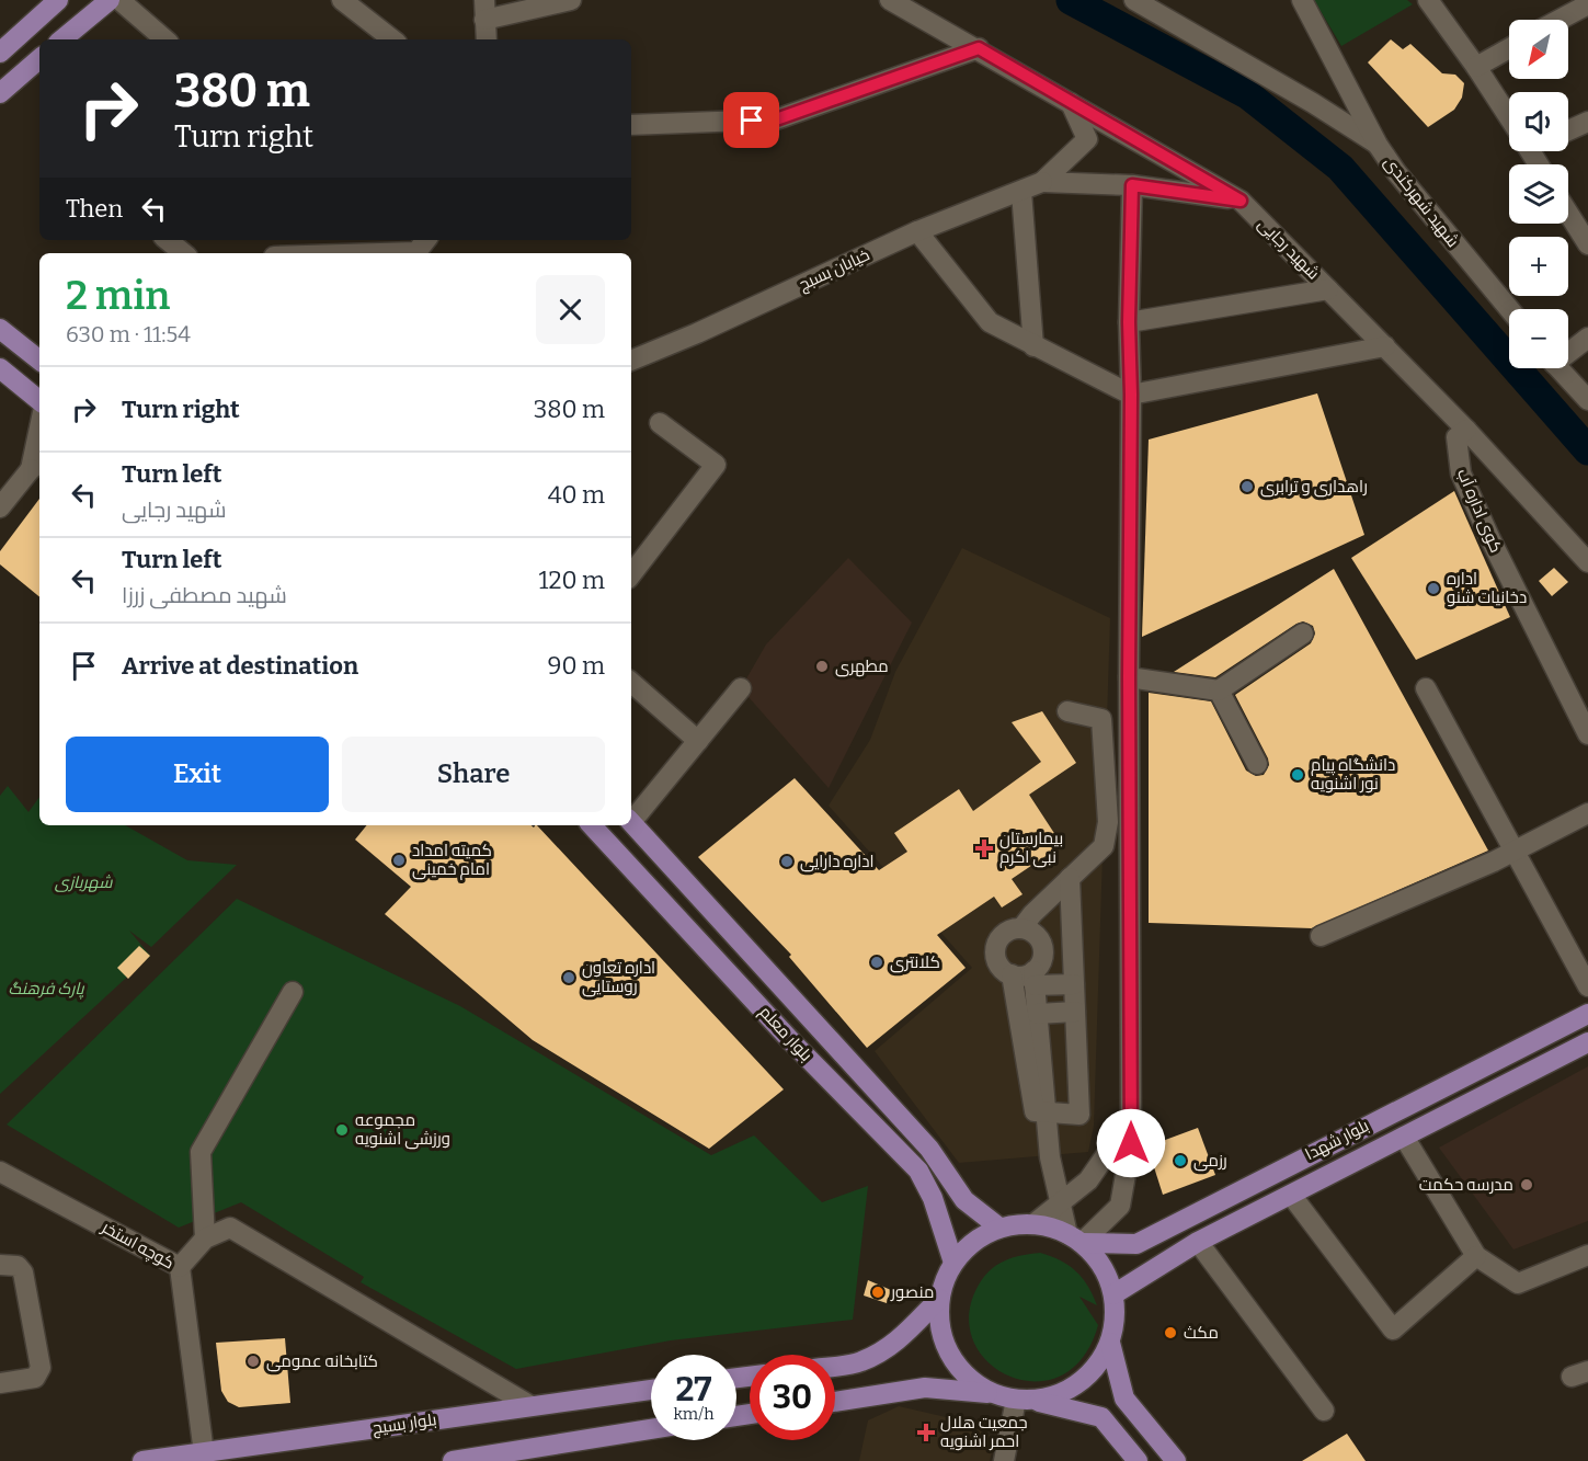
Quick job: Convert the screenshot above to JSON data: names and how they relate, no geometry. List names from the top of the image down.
{
  "streets": {
    "main road": ["بلوار معلم", "بلوار شهدا", "بلوار بسیج"],
    "street": [
      "شهید شهرکندی",
      "شهید رجایی",
      "خیابان بسبچ",
      "کوی اداره آب",
      "کوچه استخر"
    ]
  },
  "crossings": [
    ["شهید رجایی", "کوی اداره آب"],
    ["بلوار معلم", "بلوار شهدا"],
    ["کوچه استخر", "بلوار بسیج"]
  ],
  "parks": ["شهربازی", "پارک فرهنگ"],
  "places": {
    "other": [
      "راهداری و ترابری",
      "اداره دخانیات شنو",
      "مطهری",
      "دانشگاه پیام نور اشنویه",
      "کمیته امداد امام خمینی",
      "اداره دارایی",
      "کلانتری",
      "اداره تعاون روستایی",
      "مجموعه ورزشی اشنویه",
      "رزمی",
      "مدرسه حکمت",
      "منصور",
      "مکث",
      "کتابخانه عمومی"
    ],
    "health": ["بیمارستان نبی اکرم", "جمعیت هلال احمر اشنویه"]
  },
  "north": "bottom left",
  "page": {
    "map_buttons": ["+", "−"],
    "turn": ["380 m", "Turn right"],
    "then": "Then",
    "heading": ["2 min", "630 m · 11:54"],
    "list": [
      {
        "name": "Turn right",
        "value": "380 m"
      },
      {
        "name": "Turn left",
        "note": "شهید رجایی",
        "value": "40 m"
      },
      {
        "name": "Turn left",
        "note": "شهید مصطفی زرزا",
        "value": "120 m"
      },
      {
        "name": "Arrive at destination",
        "value": "90 m"
      }
    ],
    "buttons": ["Exit", "Share"],
    "speed": "27 km/h",
    "limit": "30"
  }
}
